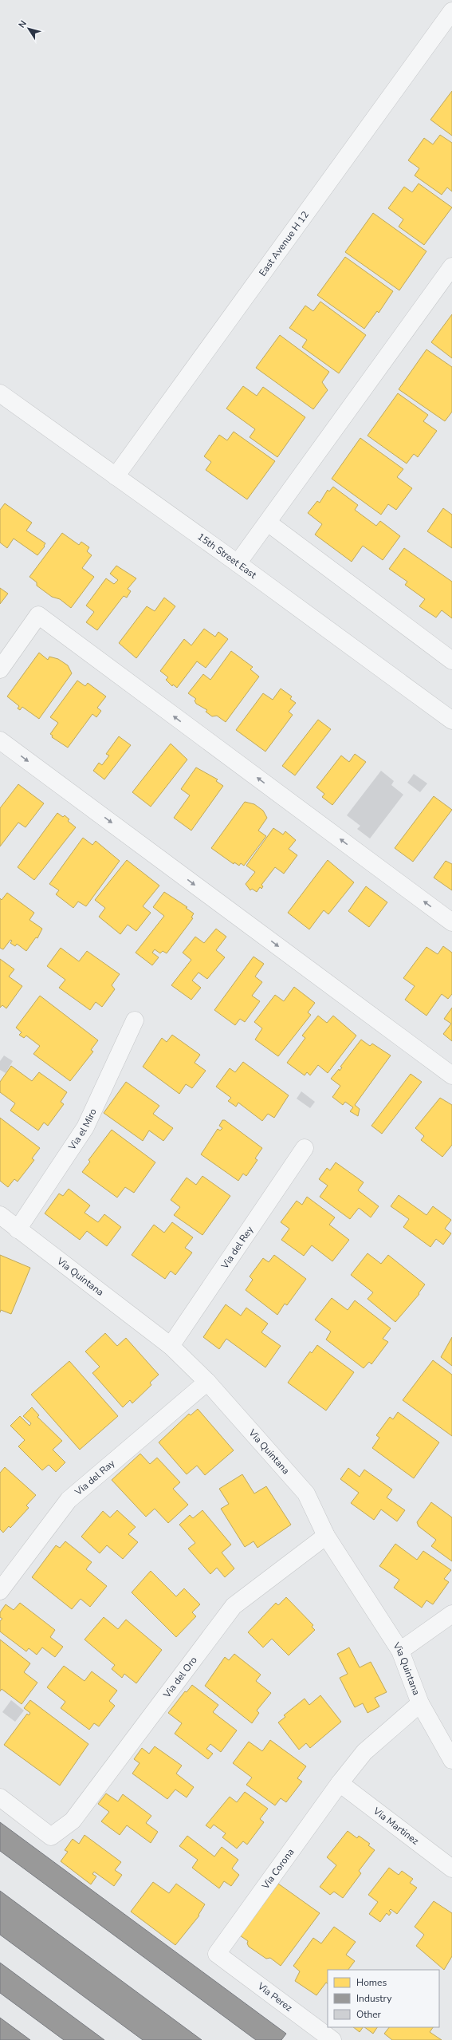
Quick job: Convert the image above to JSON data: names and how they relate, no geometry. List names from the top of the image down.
{
  "streets": {
    "street": [
      "East Avenue H 12",
      "15th Street East",
      "Via el Miro",
      "Via del Rey",
      "Via Quintana",
      "Via del Ray",
      "Via del Oro",
      "Via Martinez",
      "Via Corona",
      "Via Perez"
    ]
  },
  "crossings": [
    ["East Avenue H 12", "15th Street East"],
    ["Via el Miro", "Via Quintana"],
    ["Via del Rey", "Via Quintana"],
    ["Via Quintana", "Via del Ray"],
    ["Via Quintana", "Via del Oro"],
    ["Via Quintana", "Via Corona"],
    ["Via Martinez", "Via Corona"],
    ["Via Corona", "Via Perez"]
  ],
  "legend": ["Homes", "Industry", "Other"],
  "north": "top left"
}
